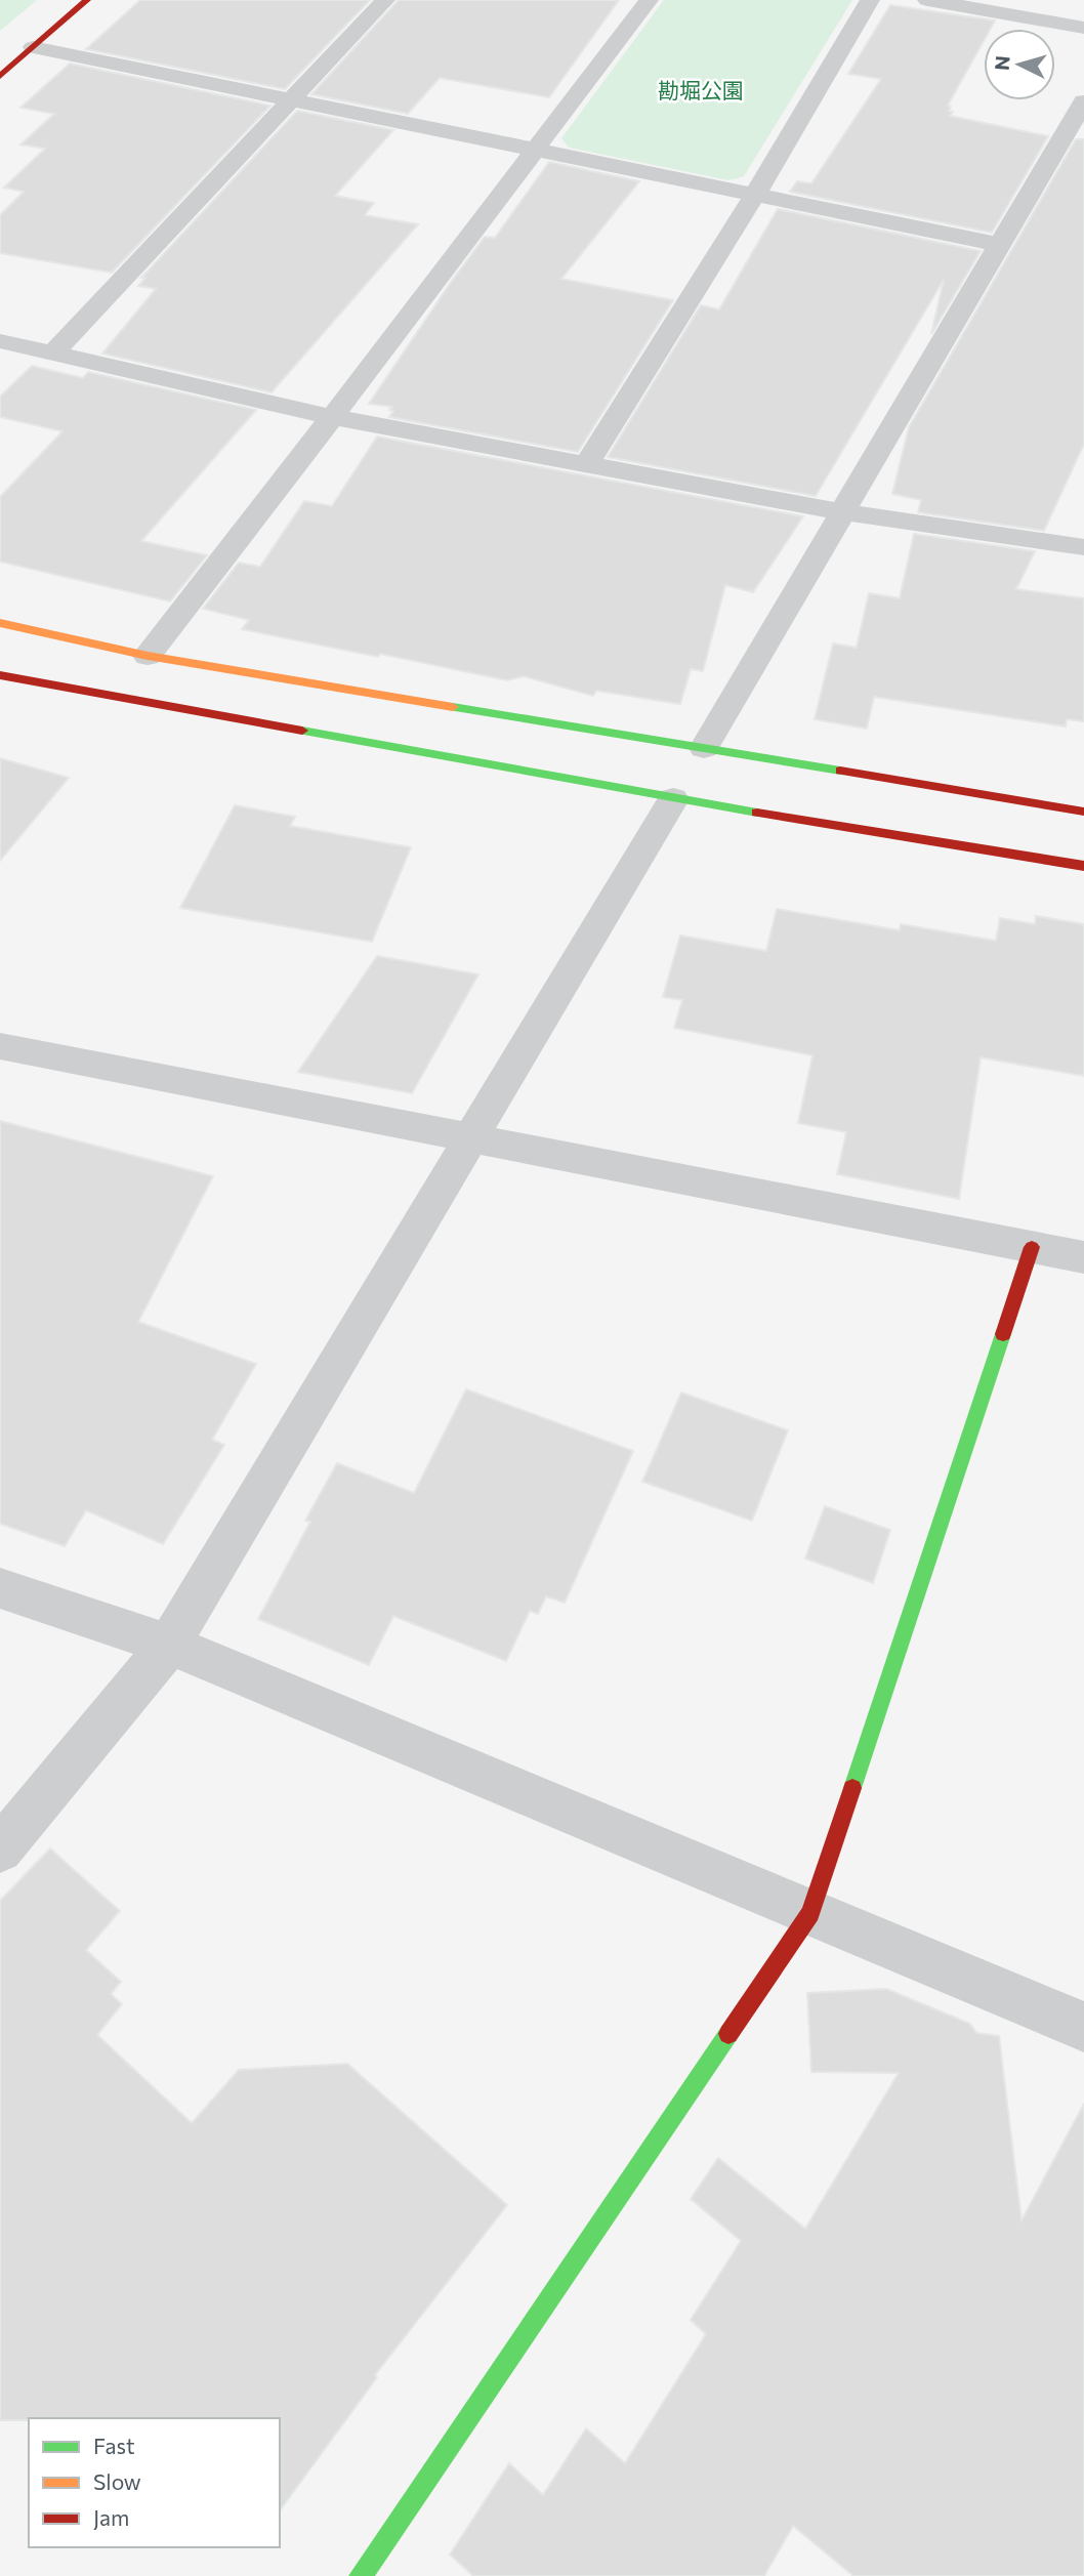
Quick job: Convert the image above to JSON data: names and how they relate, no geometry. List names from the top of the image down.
{
  "parks": ["勘堀公園"],
  "legend": ["Fast", "Slow", "Jam"],
  "north": "left"
}
